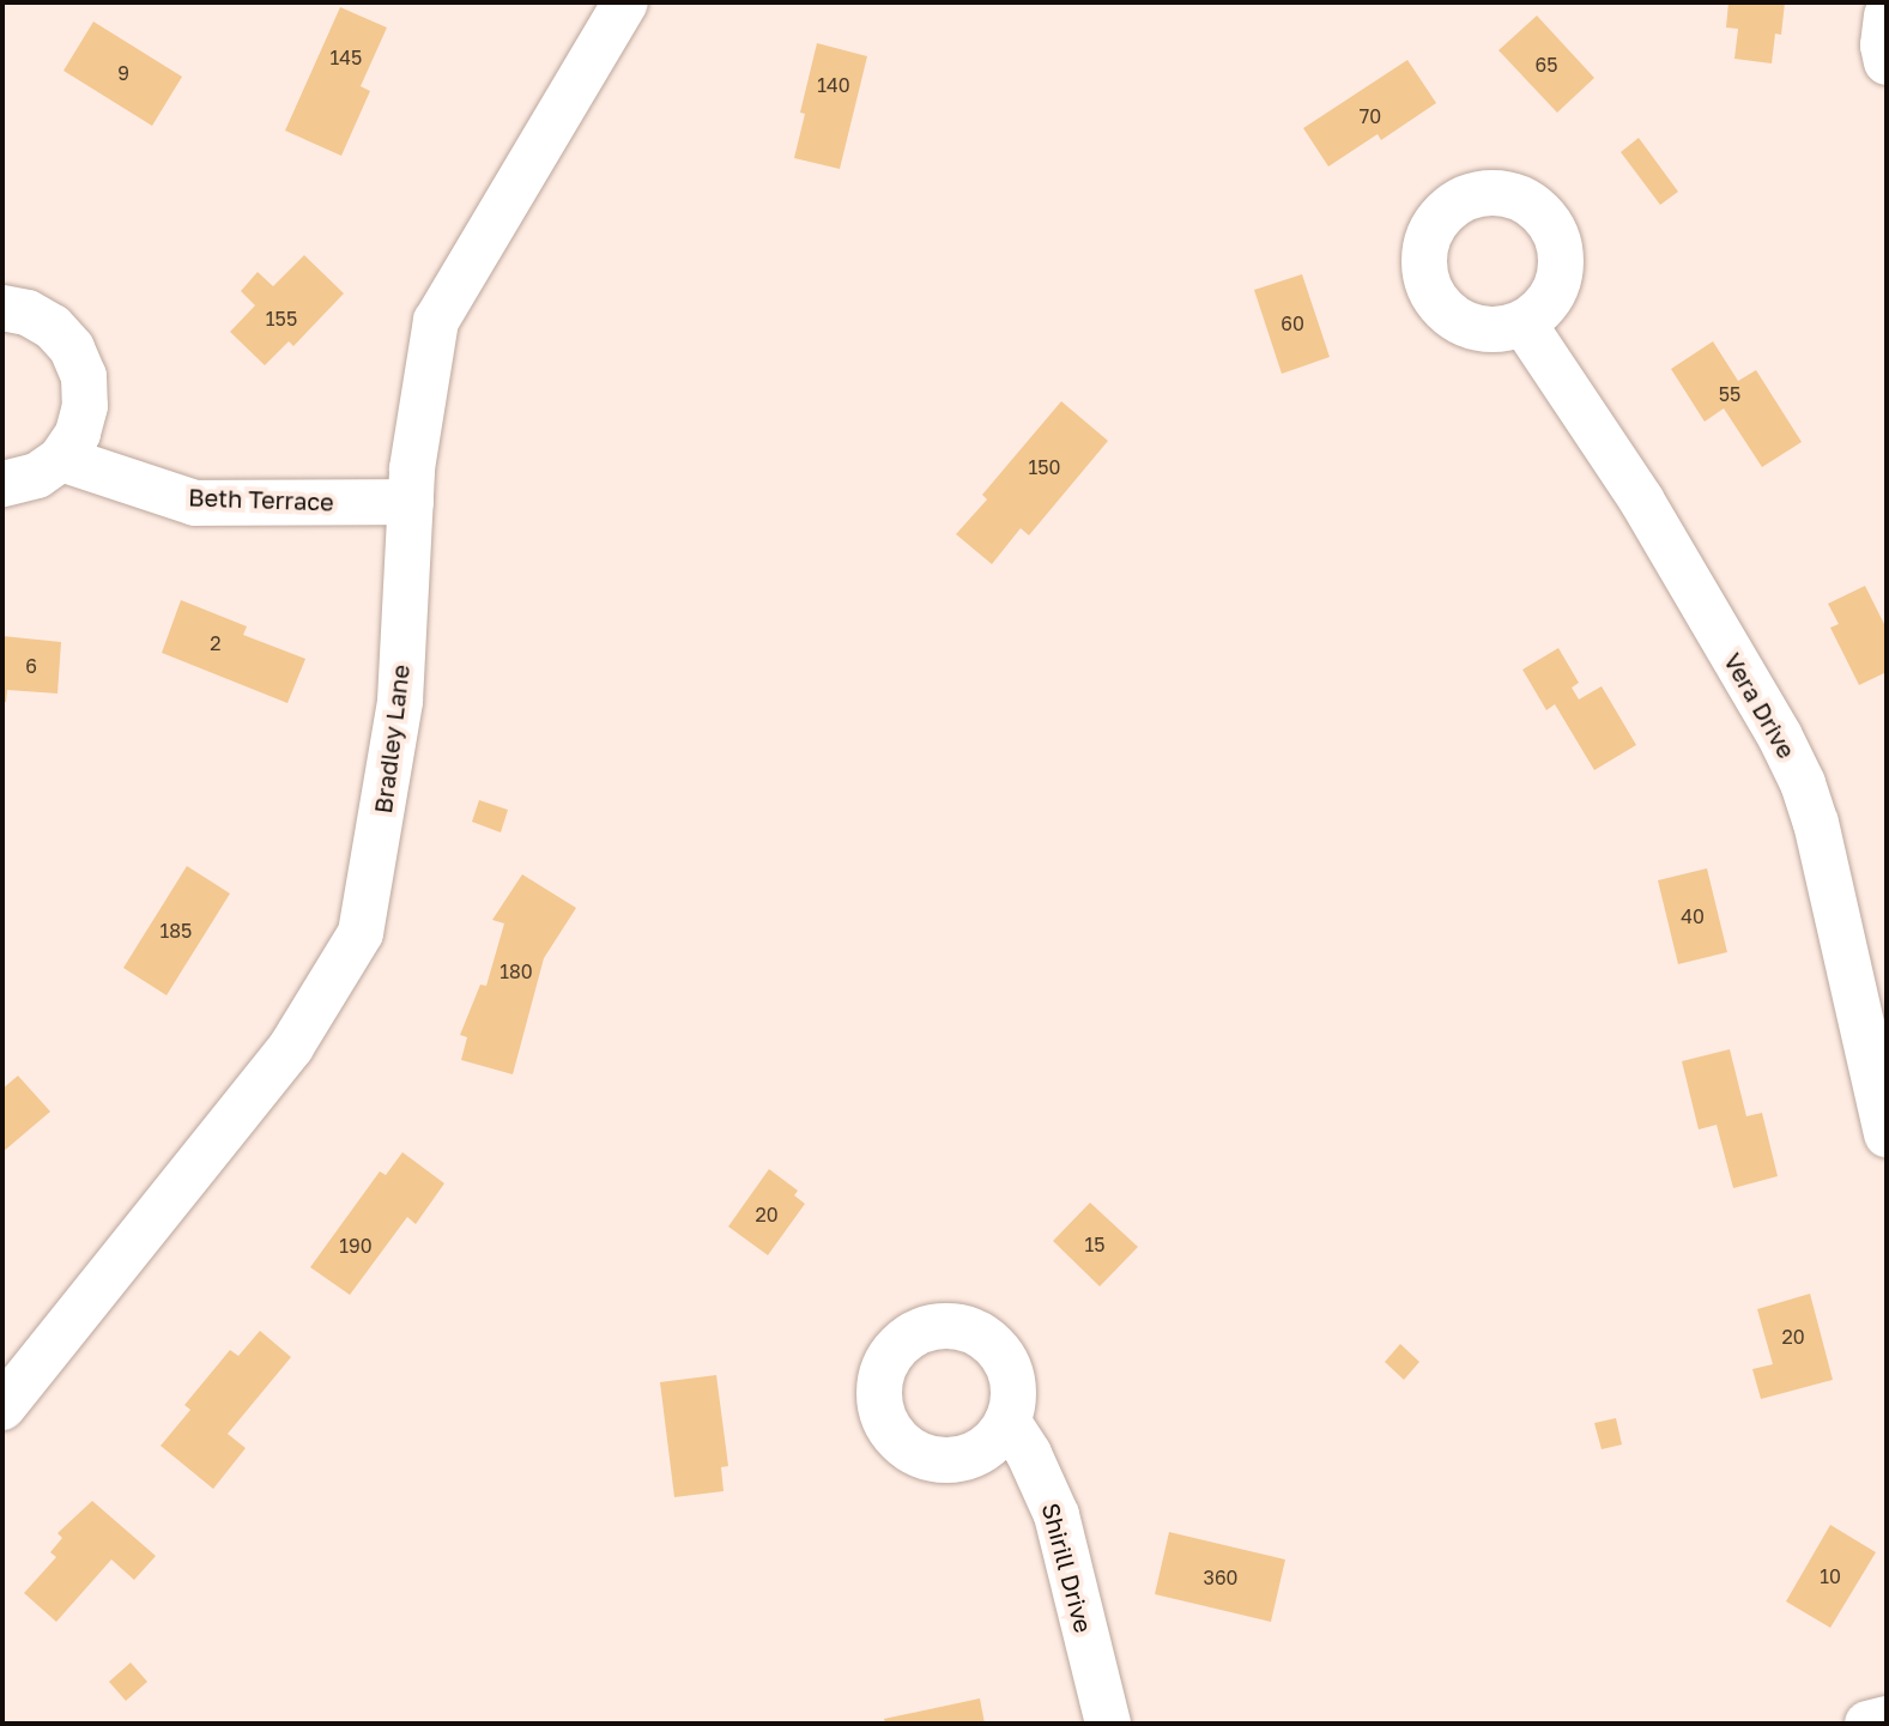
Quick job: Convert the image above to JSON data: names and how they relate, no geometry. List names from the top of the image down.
{
  "streets": {
    "street": [
      "Beth Terrace",
      "Vera Drive",
      "Bradley Lane",
      "Shirill Drive"
    ]
  },
  "crossings": [
    ["Beth Terrace", "Bradley Lane"]
  ],
  "house_numbers": [
    "145",
    "65",
    "9",
    "140",
    "70",
    "155",
    "60",
    "55",
    "150",
    "2",
    "6",
    "40",
    "185",
    "180",
    "20",
    "15",
    "190",
    "20",
    "10",
    "360"
  ]
}
